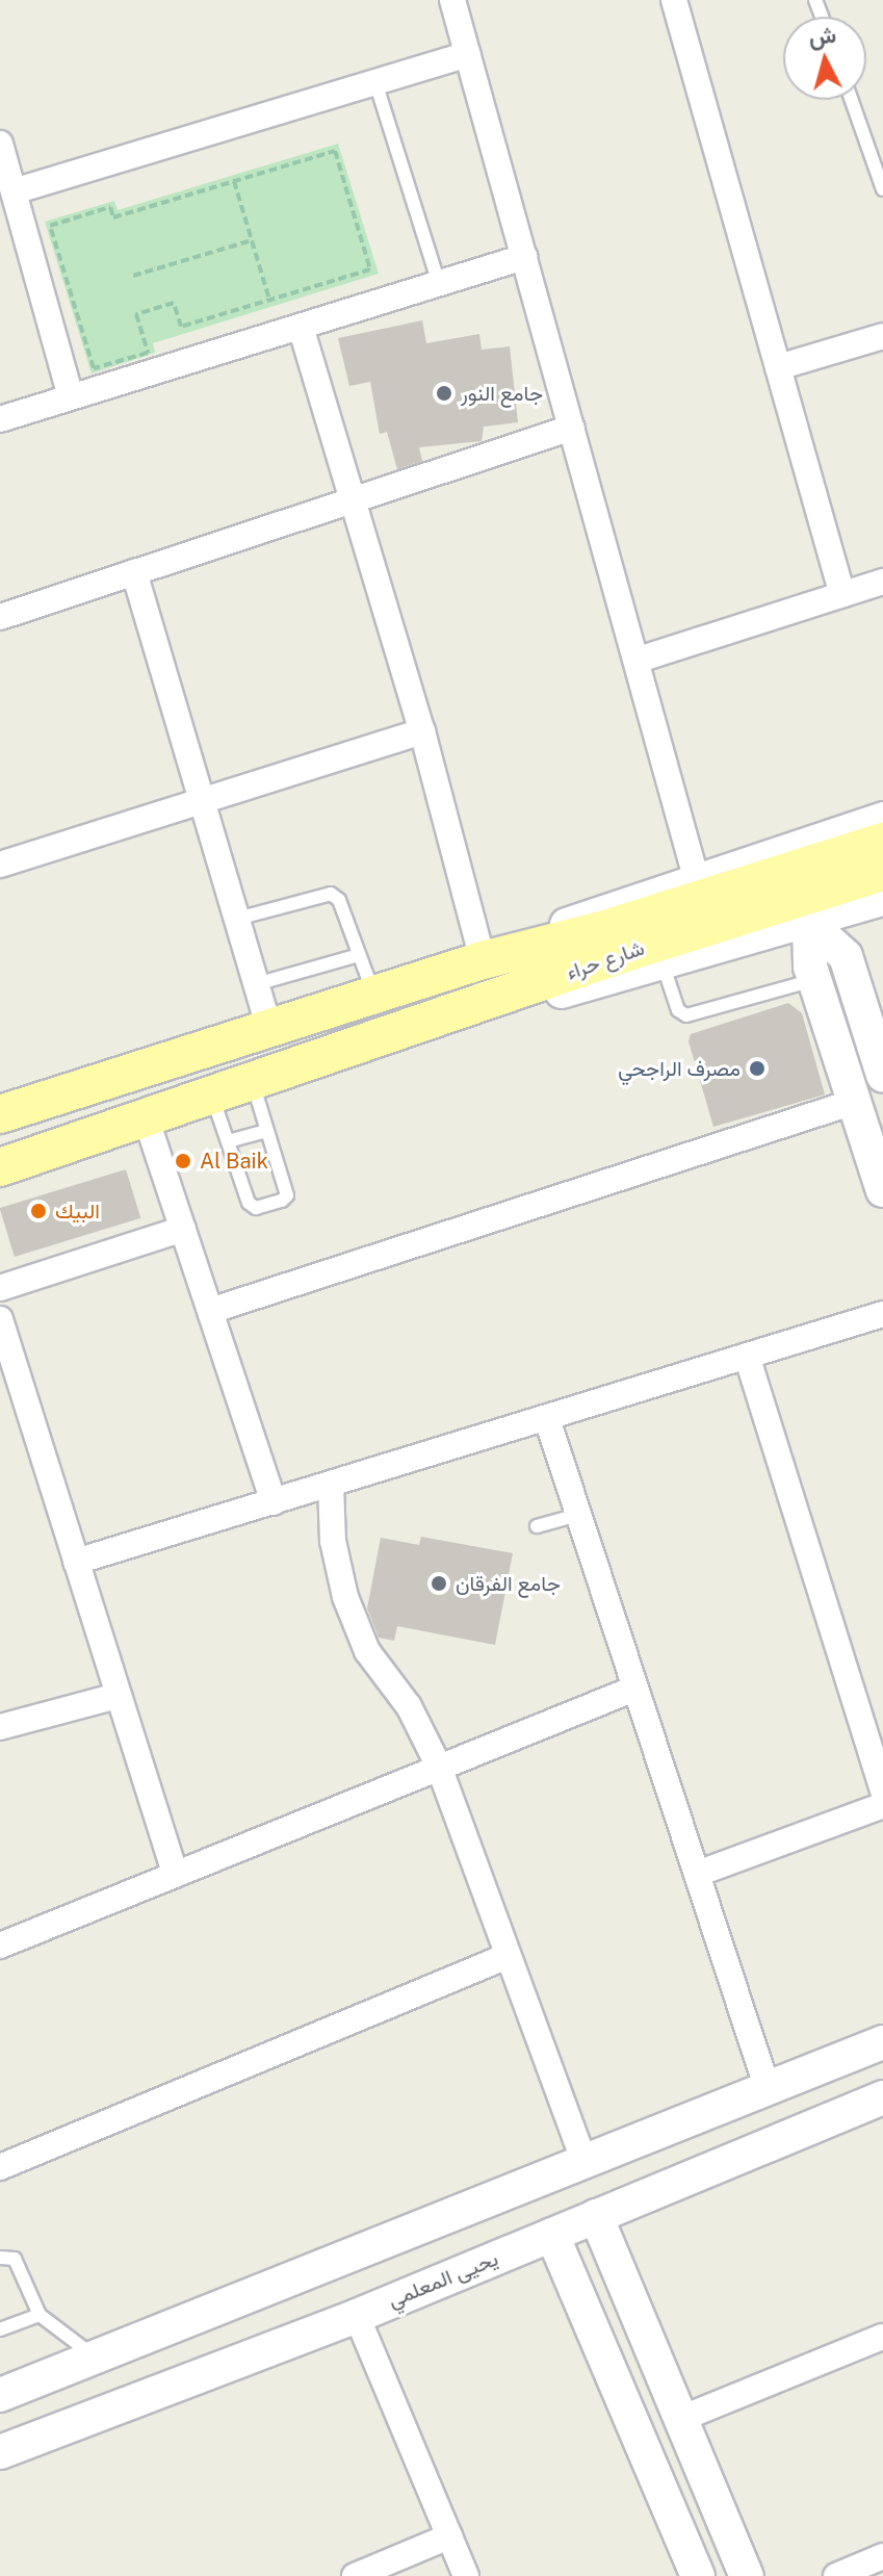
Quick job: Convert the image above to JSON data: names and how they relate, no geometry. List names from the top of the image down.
{
  "streets": {
    "main road": ["شارع حراء"],
    "street": ["يحيى المعلمي"]
  },
  "places": [
    "جامع النور",
    "مصرف الراجحي",
    "Al Baik",
    "البيك",
    "جامع الفرقان"
  ],
  "north": "top"
}
